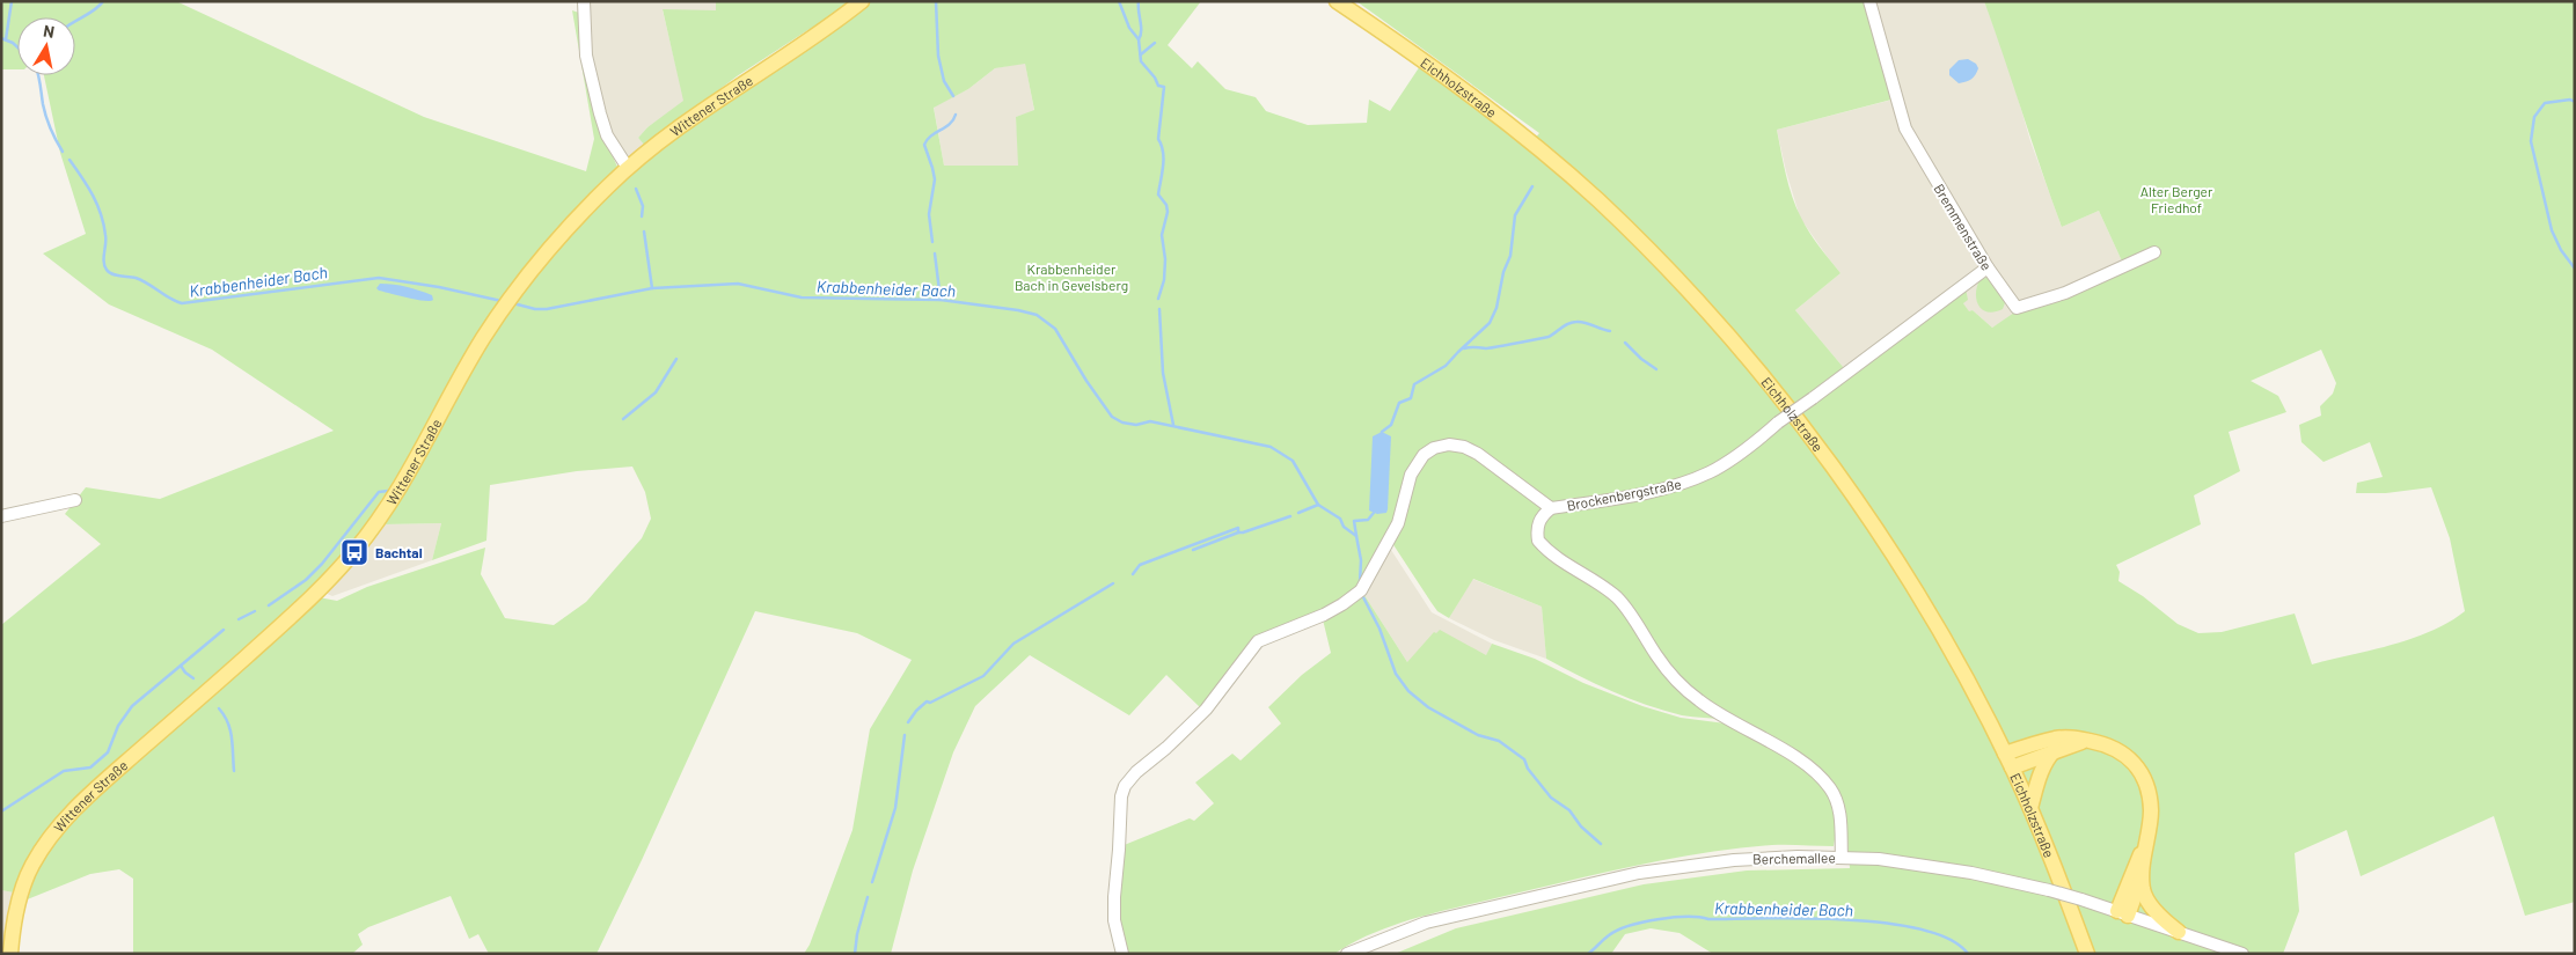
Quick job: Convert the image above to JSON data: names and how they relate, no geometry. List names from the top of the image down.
{
  "streets": {
    "main road": ["Eichholzstraße", "Wittener Straße"],
    "street": ["Bremmenstraße", "Brockenbergstraße", "Berchemallee"]
  },
  "crossings": [
    ["Bremmenstraße", "Brockenbergstraße"],
    ["Brockenbergstraße", "Berchemallee"]
  ],
  "water": ["Krabbenheider Bach"],
  "parks": ["Alter Berger Friedhof", "Krabbenheider Bach in Gevelsberg"],
  "places": {
    "bus stop": ["Bachtal"]
  },
  "north": "top"
}
